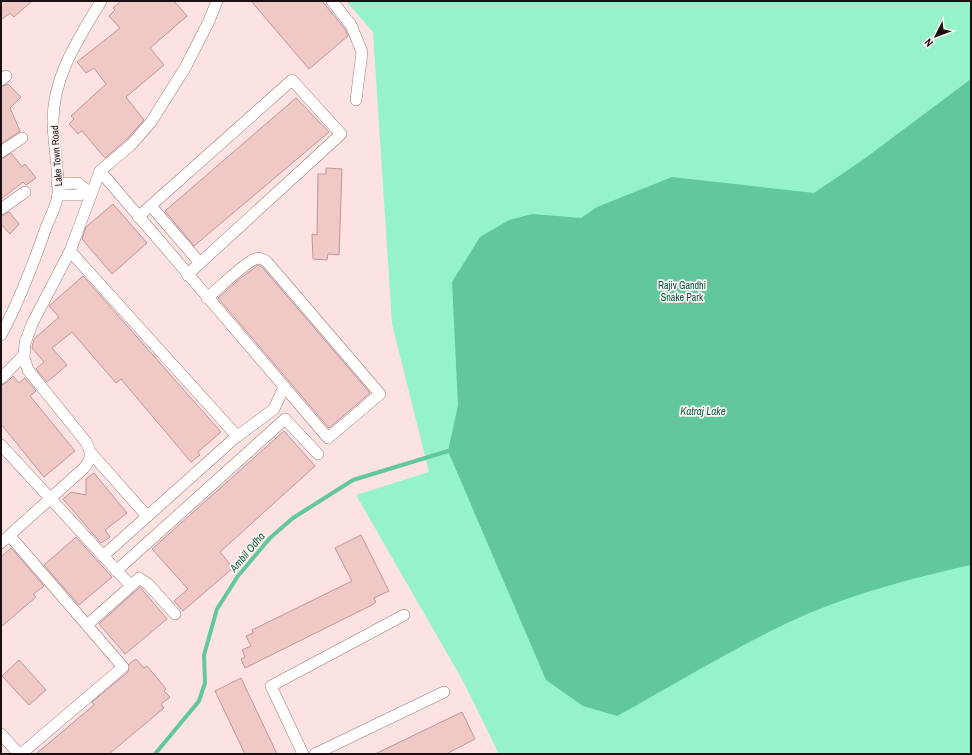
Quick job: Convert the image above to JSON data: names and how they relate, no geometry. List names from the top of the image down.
{
  "streets": {
    "street": ["Lake Town Road"]
  },
  "water": ["Katraj Lake", "Ambil Odha"],
  "parks": ["Rajiv Gandhi Snake Park"],
  "north": "bottom left"
}
